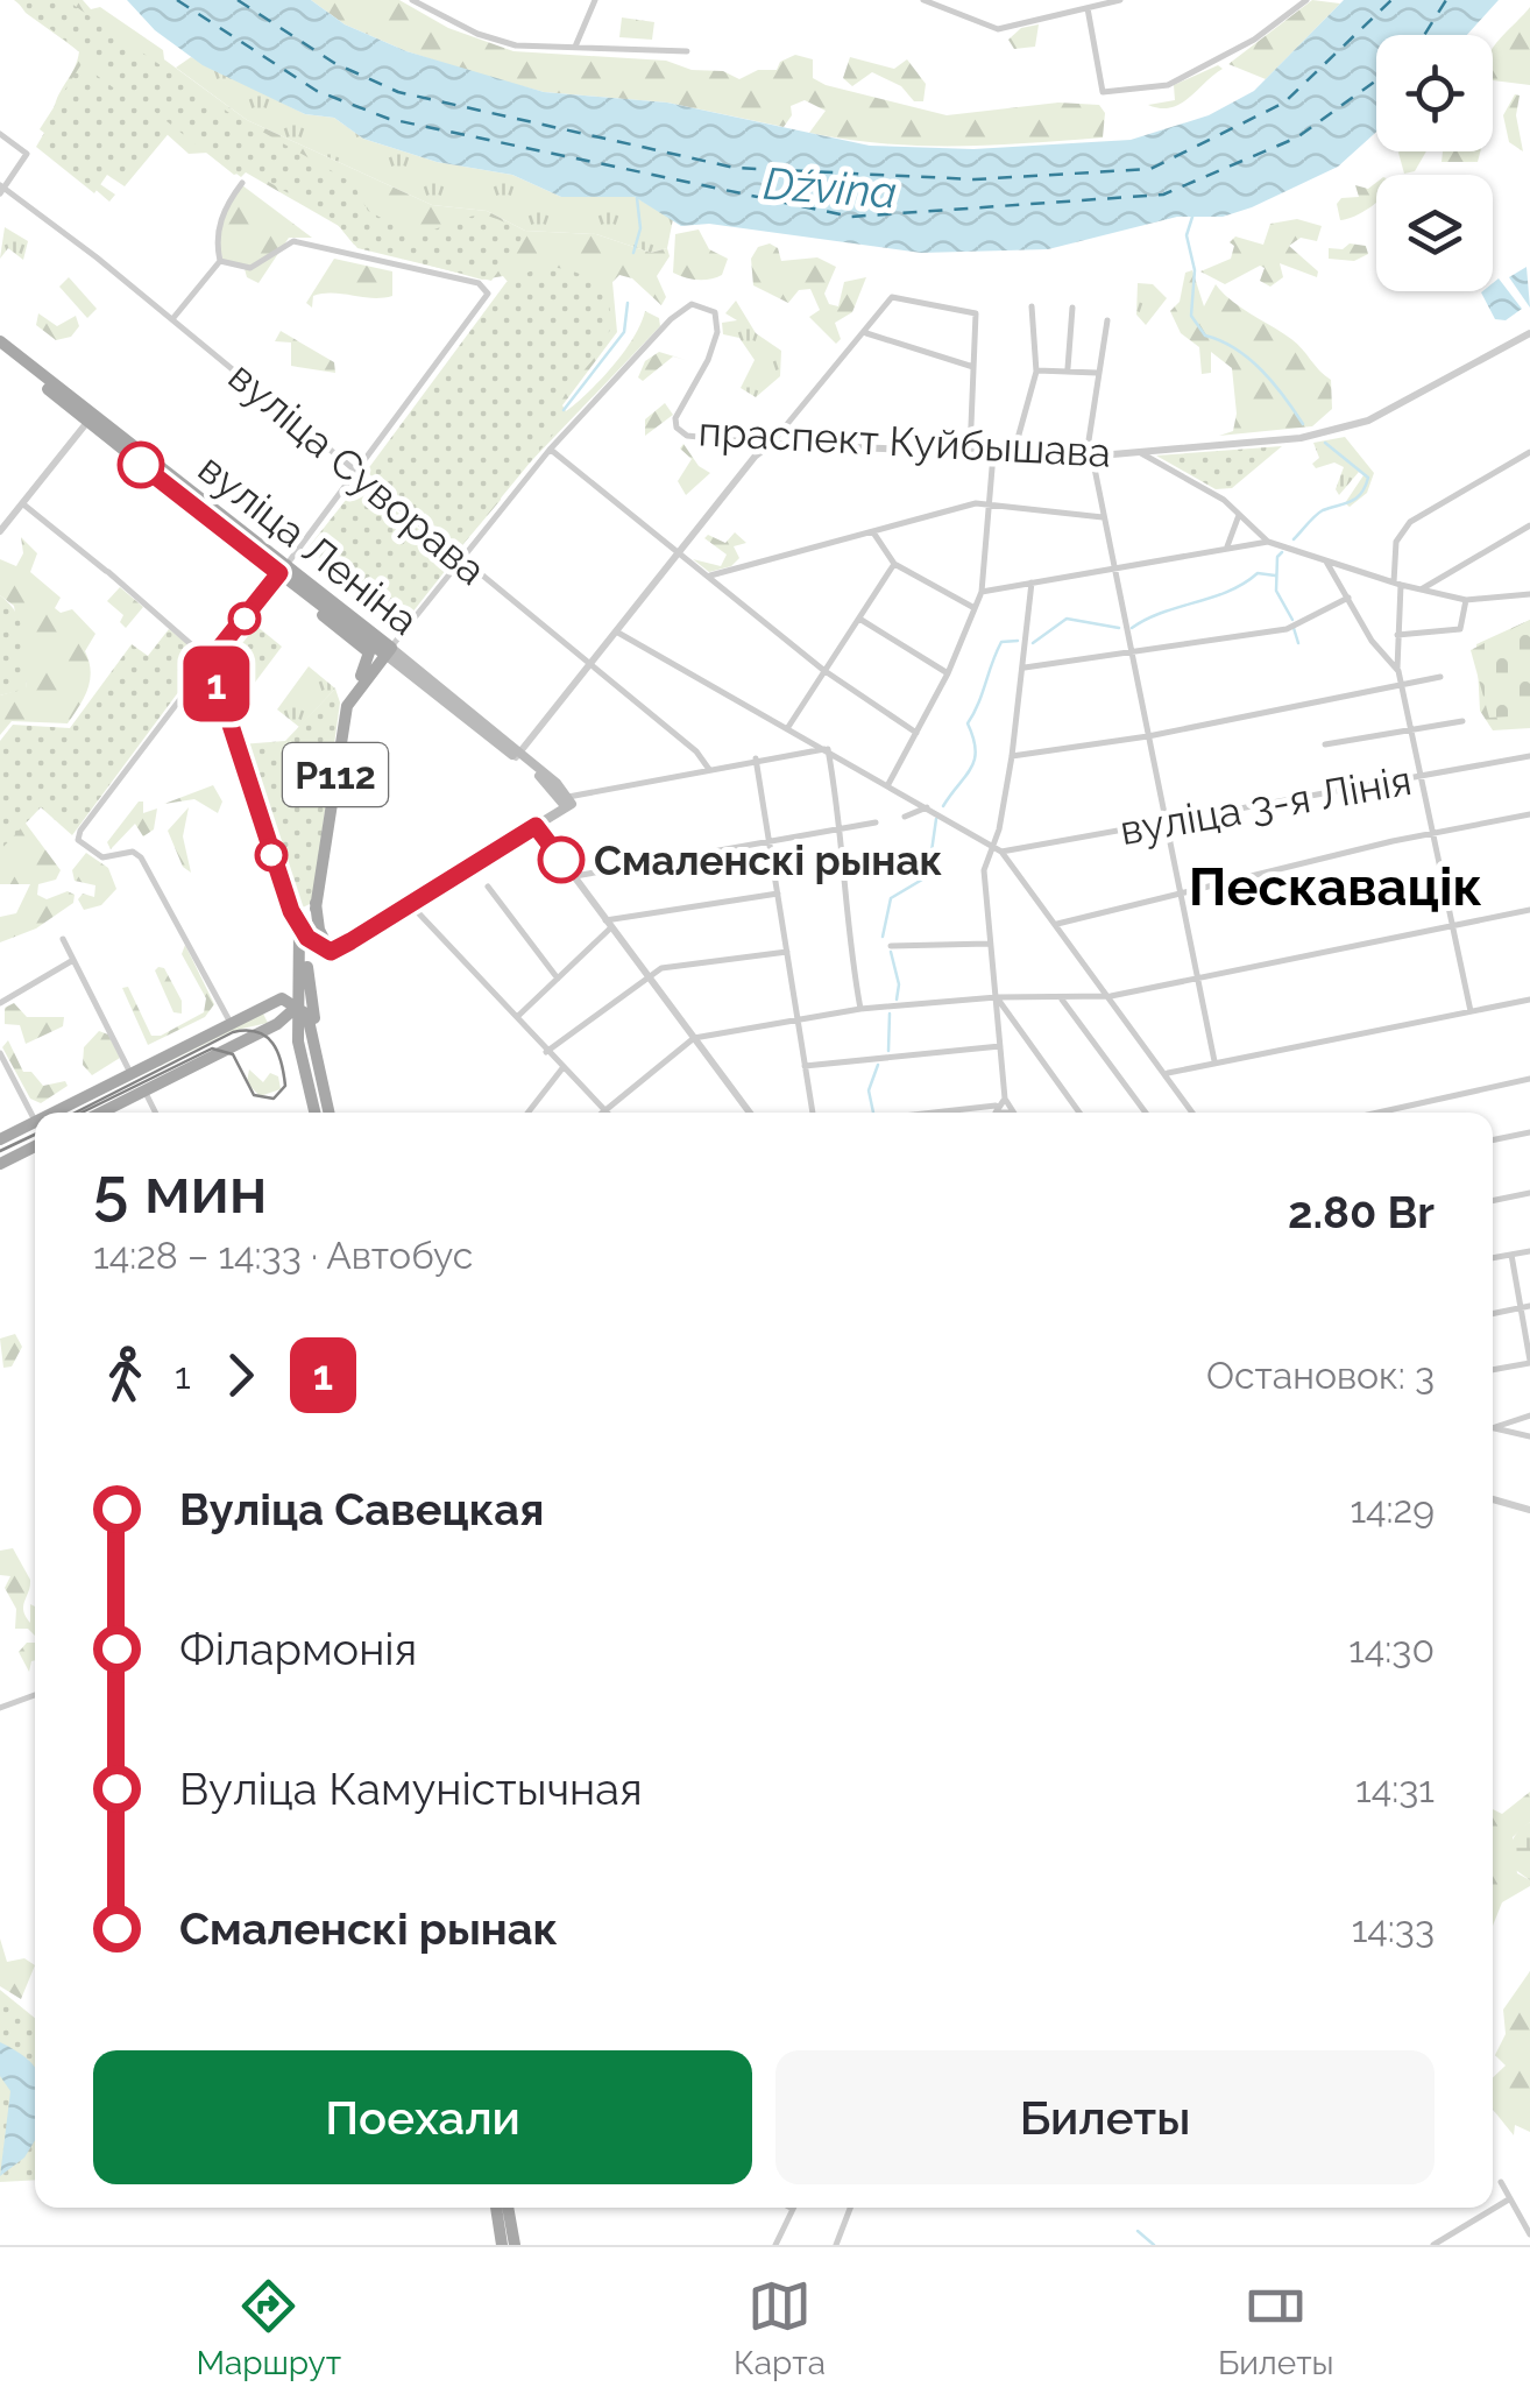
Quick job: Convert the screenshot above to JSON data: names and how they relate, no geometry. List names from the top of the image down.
{
  "streets": {
    "main road": ["вуліца Леніна", "Р112"],
    "street": ["праспект Куйбышава", "вуліца Суворава", "вуліца 3-я Лінія"]
  },
  "crossings": [
    ["вуліца Леніна", "Р112"]
  ],
  "districts": ["Пескавацік"],
  "water": ["Dźvina"],
  "places": ["Смаленскі рынак"],
  "lines": ["bus line 1"],
  "page": {
    "on_map": "1",
    "heading": ["5 мин", "14:28 – 14:33 · Автобус", "2.80 Br"],
    "legs": ["1", "1", "Остановок: 3"],
    "list": [
      {
        "name": "Вуліца Савецкая",
        "value": "14:29"
      },
      {
        "name": "Філармонія",
        "value": "14:30"
      },
      {
        "name": "Вуліца Камуністычная",
        "value": "14:31"
      },
      {
        "name": "Смаленскі рынак",
        "value": "14:33"
      }
    ],
    "buttons": ["Поехали", "Билеты"],
    "tabs": ["Маршрут", "Карта", "Билеты"]
  }
}
